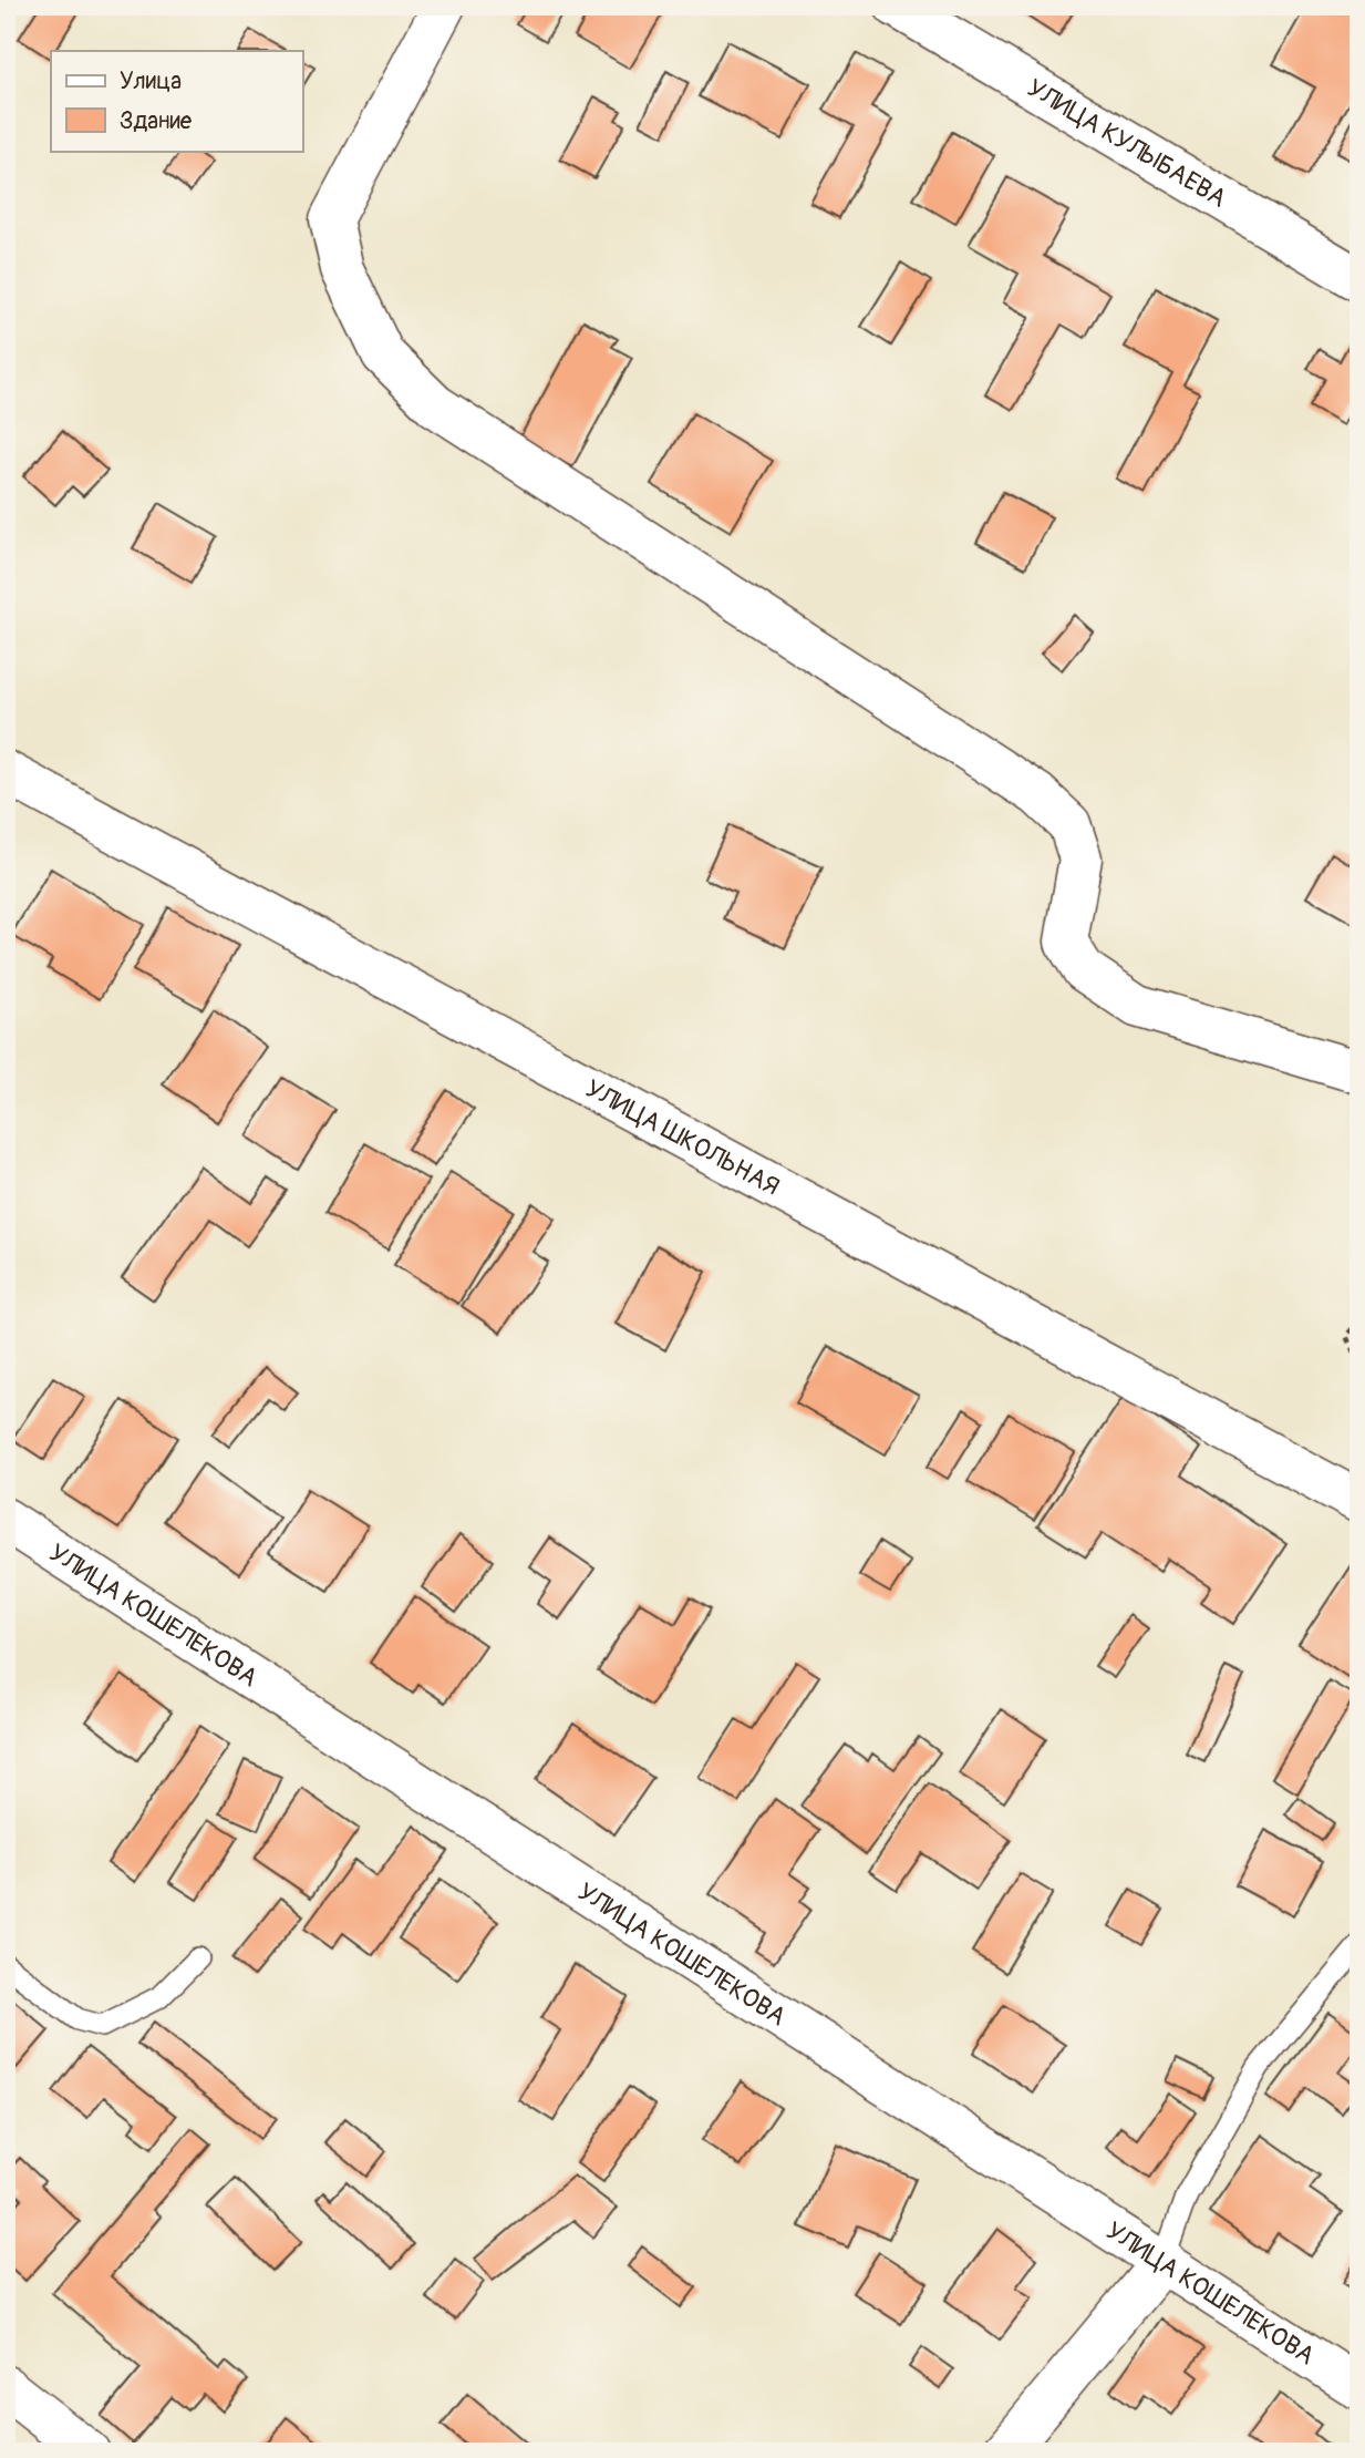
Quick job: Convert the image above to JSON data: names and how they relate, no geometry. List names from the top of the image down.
{
  "streets": {
    "street": ["УЛИЦА КУЛЫБАЕВА", "УЛИЦА ШКОЛЬНАЯ", "УЛИЦА КОШЕЛЕКОВА"]
  },
  "legend": ["Улица", "Здание"]
}
